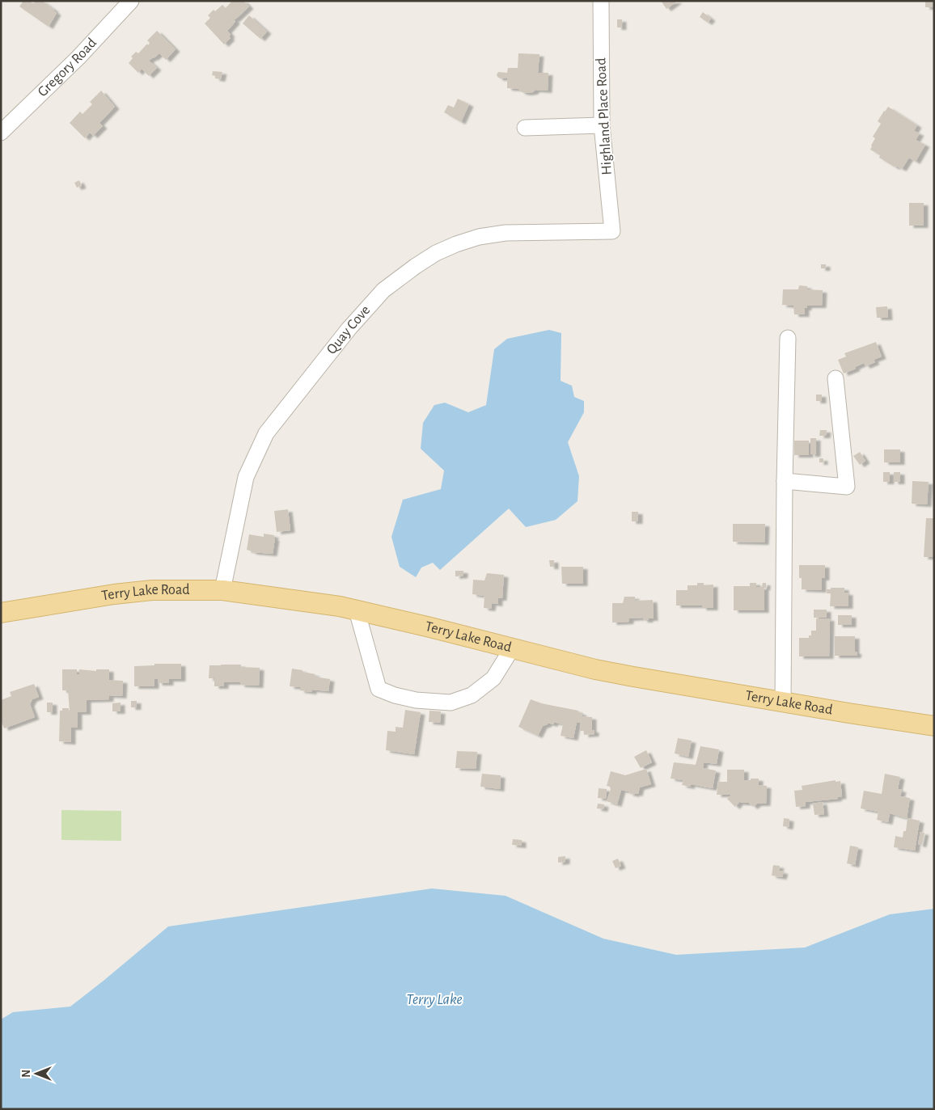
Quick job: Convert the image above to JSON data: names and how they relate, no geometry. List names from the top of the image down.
{
  "streets": {
    "main road": ["Terry Lake Road"],
    "street": ["Gregory Road", "Highland Place Road", "Quay Cove"]
  },
  "crossings": [
    ["Highland Place Road", "Quay Cove"],
    ["Quay Cove", "Terry Lake Road"]
  ],
  "water": ["Terry Lake"],
  "north": "left"
}
